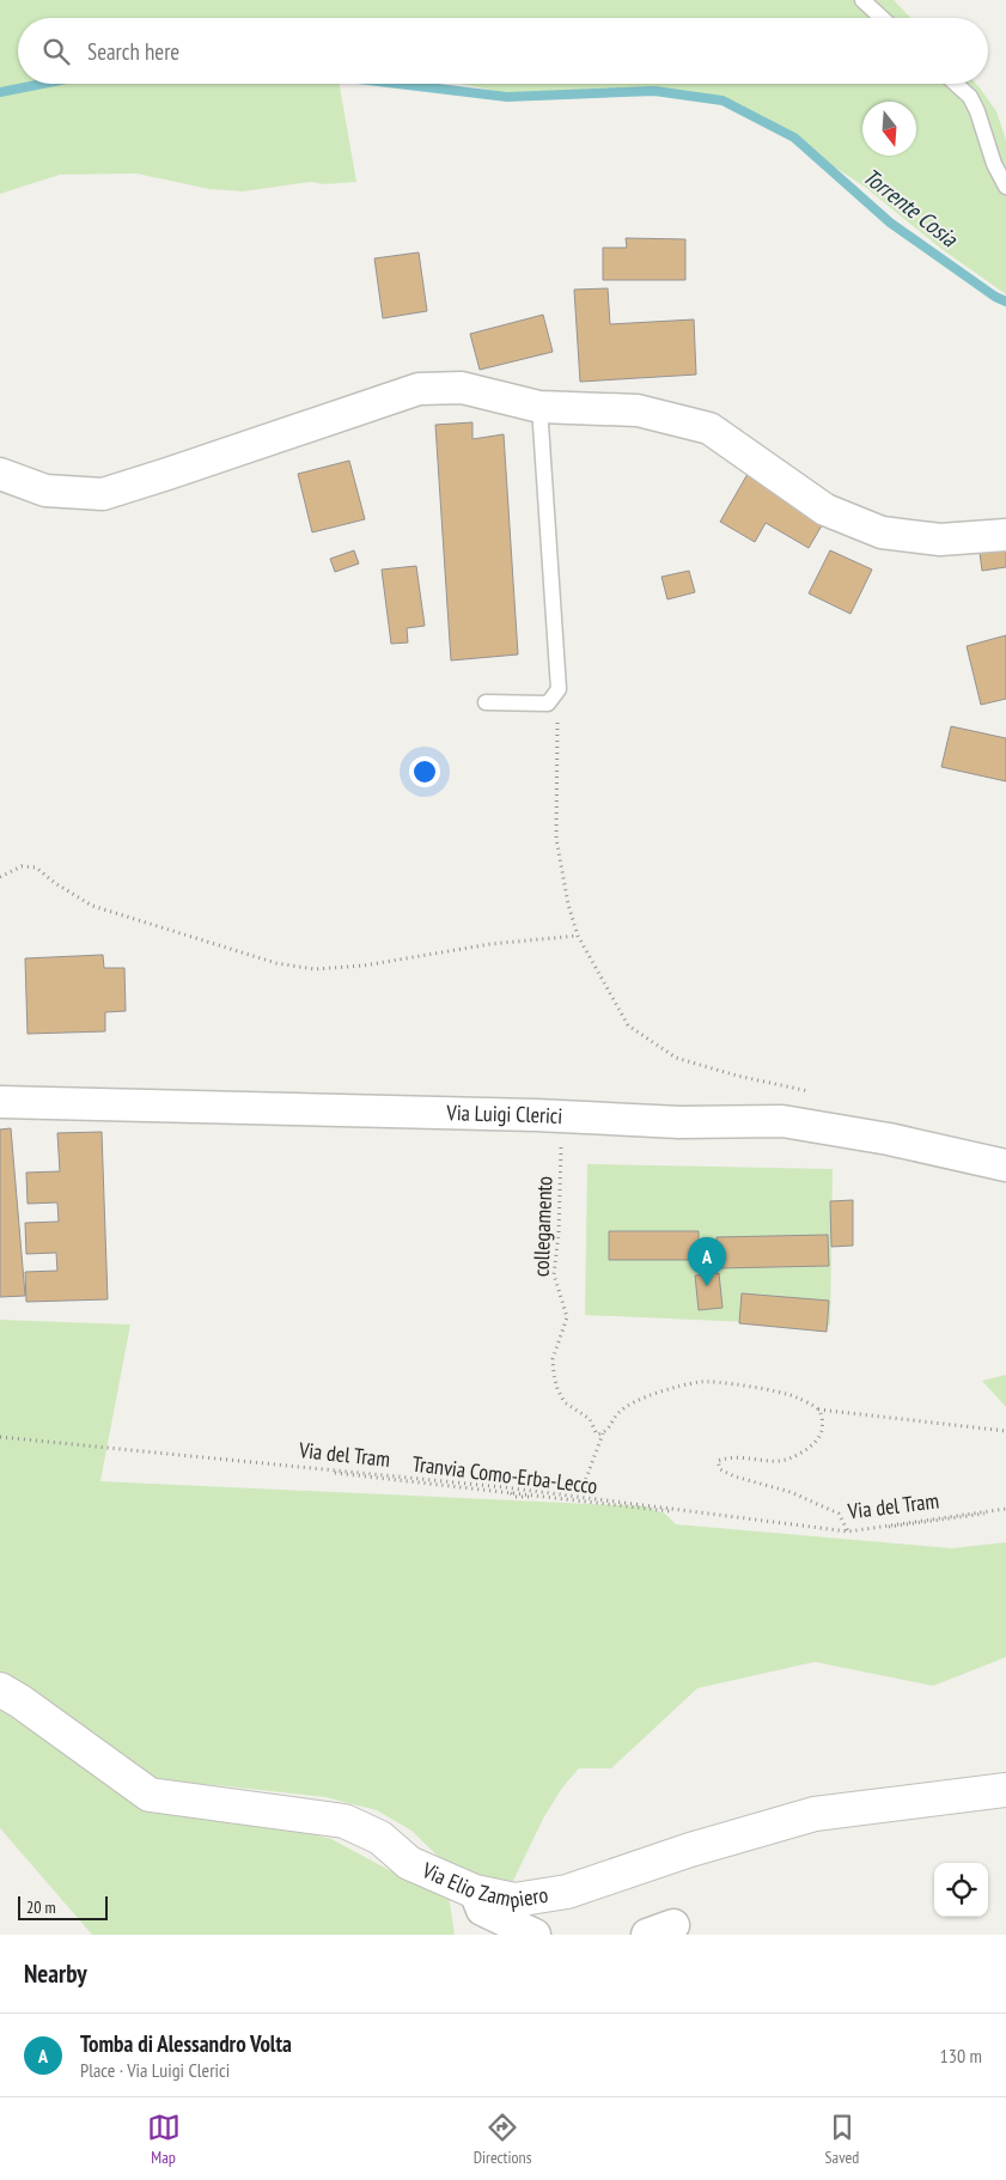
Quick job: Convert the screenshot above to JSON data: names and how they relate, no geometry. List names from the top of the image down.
{
  "streets": {
    "street": ["Via Luigi Clerici", "Via Elio Zampiero"],
    "path": ["collegamento", "Via del Tram", "Tranvia Como-Erba-Lecco"]
  },
  "crossings": [
    ["Via Luigi Clerici", "collegamento"],
    ["Via del Tram", "Tranvia Como-Erba-Lecco"]
  ],
  "water": ["Torrente Cosia"],
  "scale_bar": "20 m",
  "north": "bottom",
  "page": {
    "search": "Search here",
    "pins": "A",
    "scale": "20 m",
    "heading": "Nearby",
    "list": [
      {
        "mark": "A",
        "name": "Tomba di Alessandro Volta",
        "note": "Place · Via Luigi Clerici",
        "value": "130 m"
      }
    ],
    "nav": ["Map", "Directions", "Saved"]
  }
}
